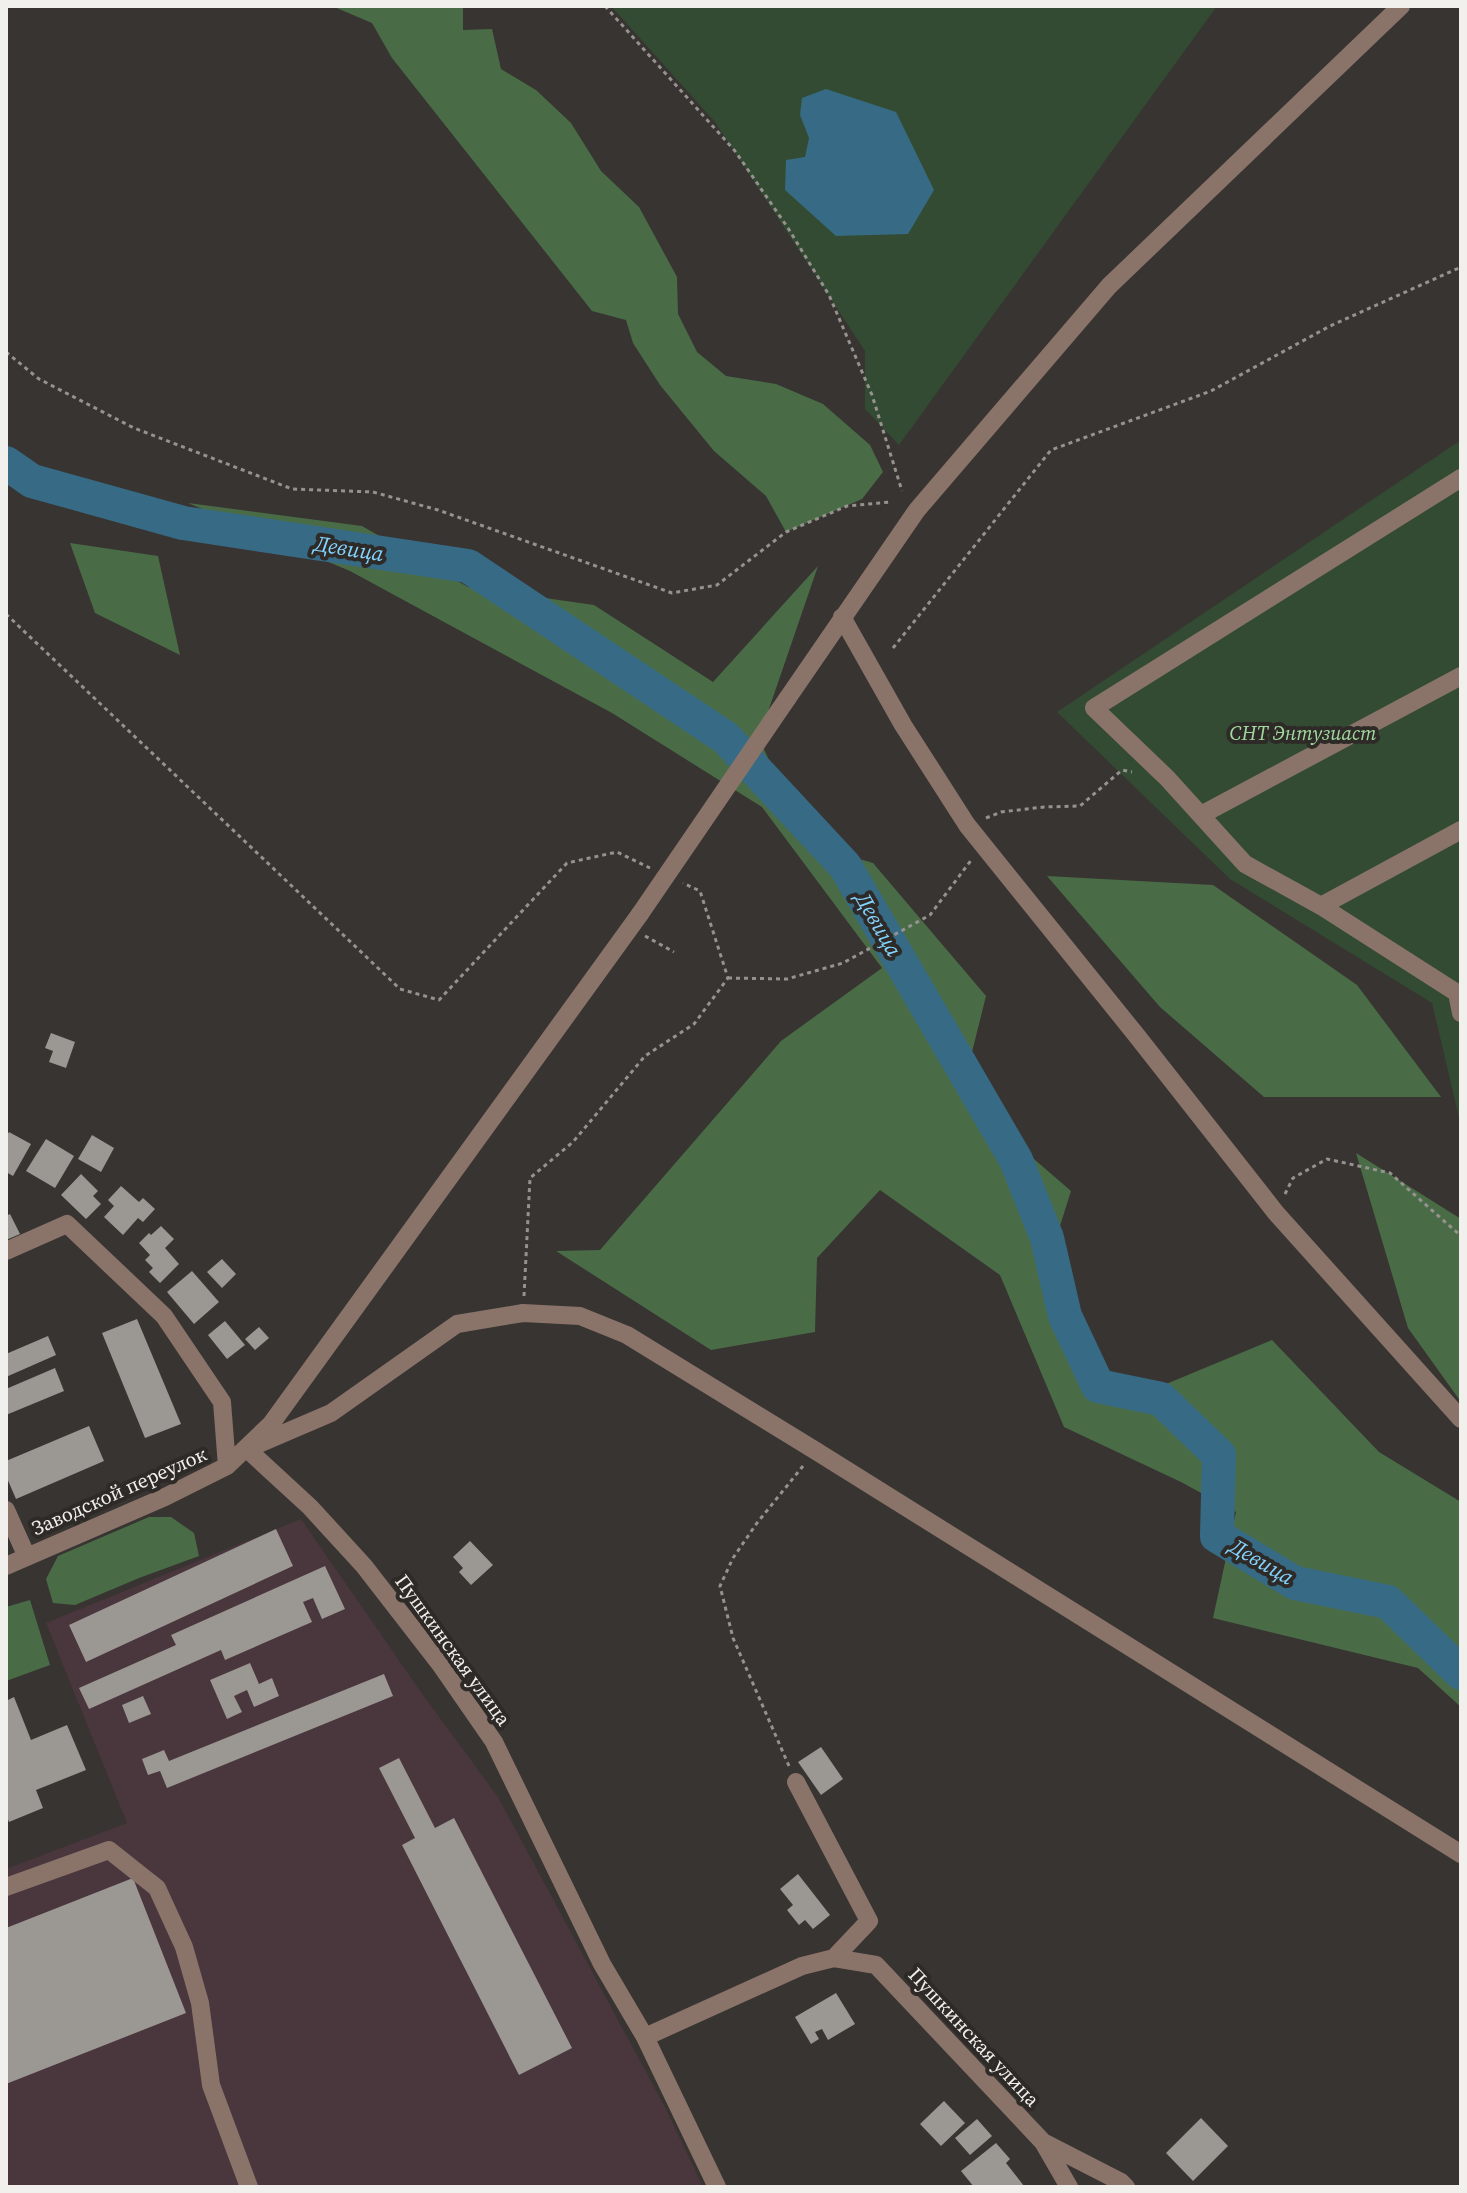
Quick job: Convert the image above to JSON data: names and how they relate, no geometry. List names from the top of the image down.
{
  "streets": {
    "street": ["Заводской переулок", "Пушкинская улица"]
  },
  "crossings": [
    ["Заводской переулок", "Пушкинская улица"]
  ],
  "water": ["Девица"],
  "parks": ["СНТ Энтузиаст"]
}
